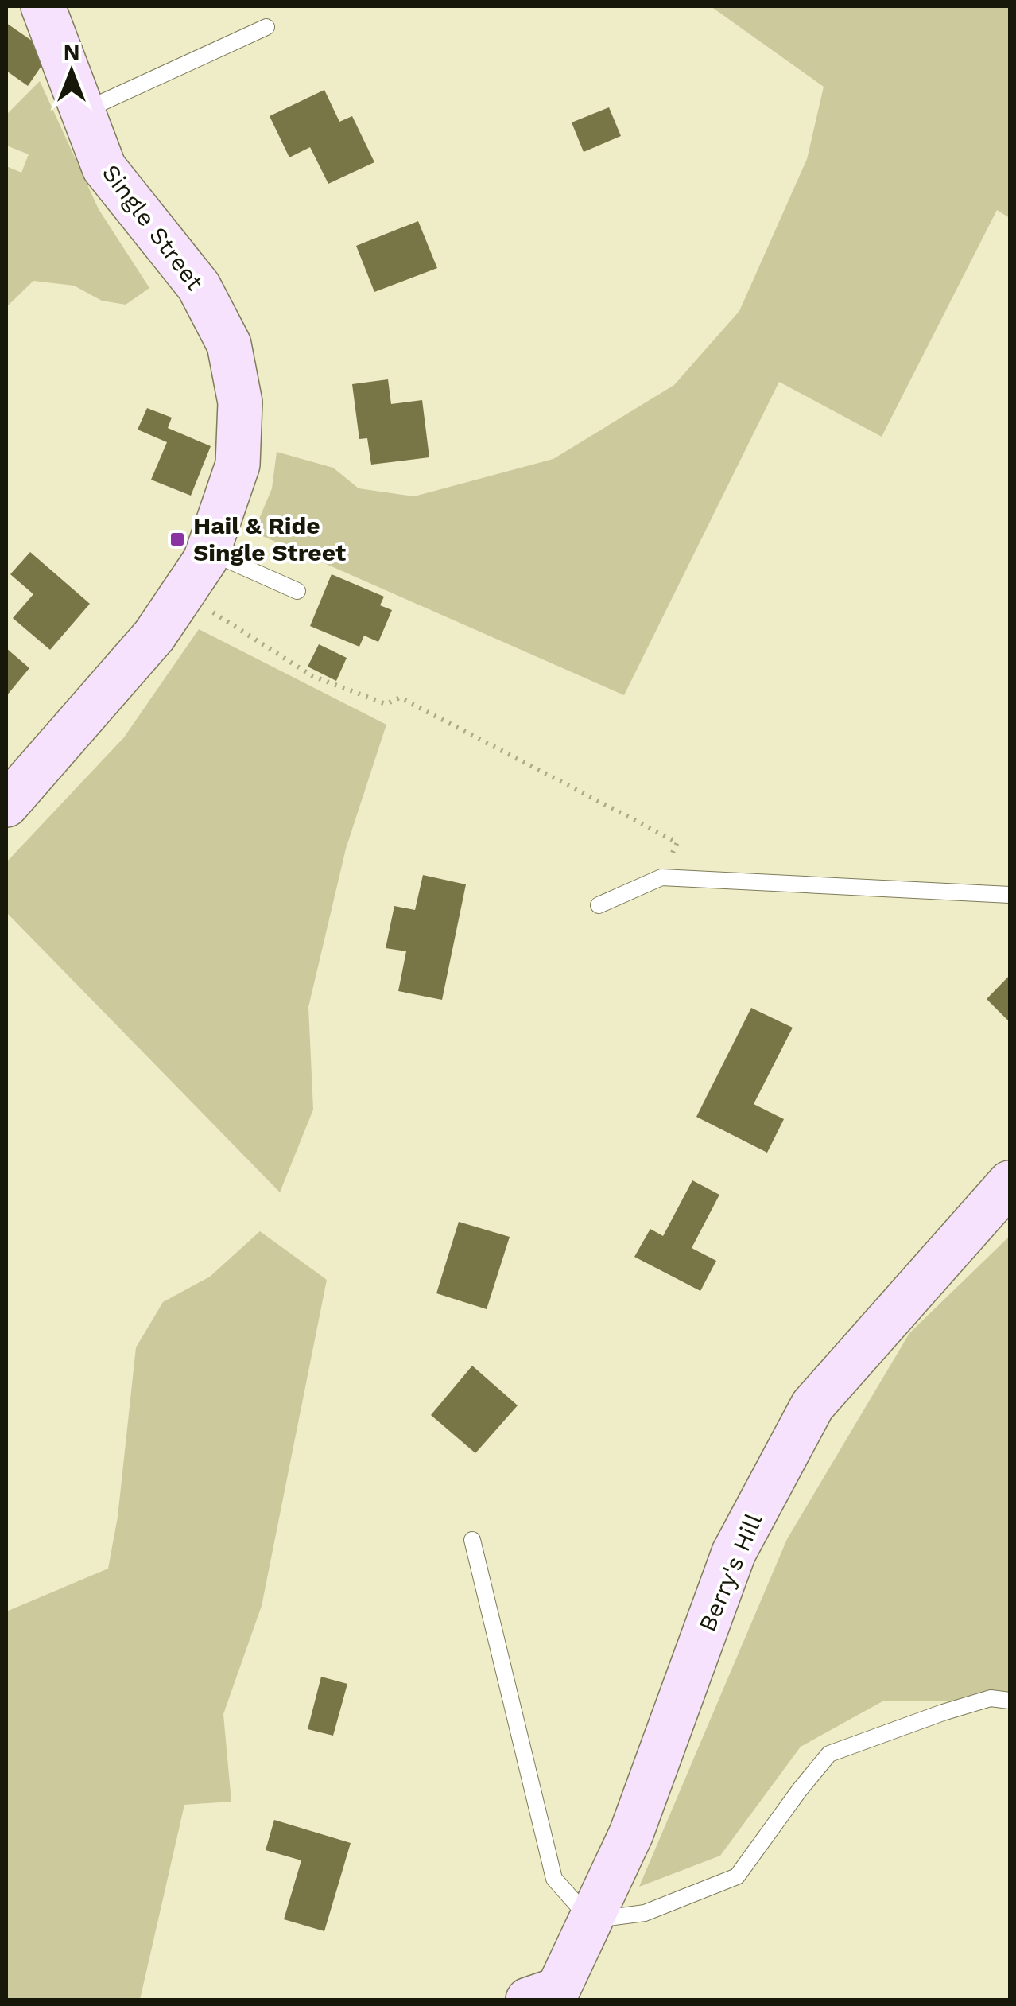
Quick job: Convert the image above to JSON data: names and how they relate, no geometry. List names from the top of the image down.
{
  "streets": {
    "street": ["Single Street", "Berry's Hill"]
  },
  "places": {
    "transit": ["Hail & Ride Single Street"]
  },
  "north": "top"
}
